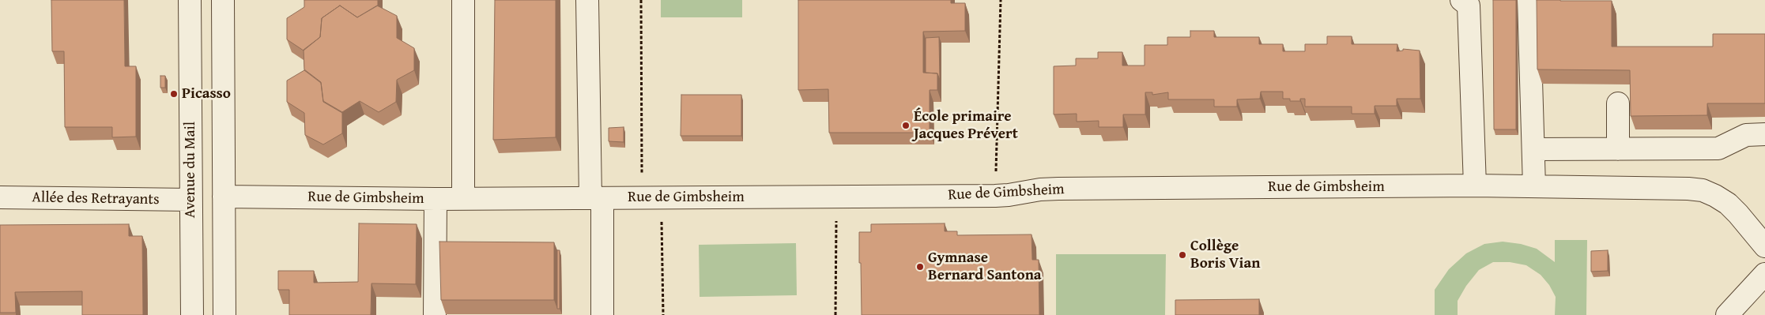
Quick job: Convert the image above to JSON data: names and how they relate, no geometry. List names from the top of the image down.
{
  "streets": {
    "street": ["Avenue du Mail", "Rue de Gimbsheim", "Allée des Retrayants"]
  },
  "crossings": [
    ["Avenue du Mail", "Allée des Retrayants"]
  ],
  "places": [
    "Picasso",
    "École primaire Jacques Prévert",
    "Collège Boris Vian",
    "Gymnase Bernard Santona"
  ]
}
